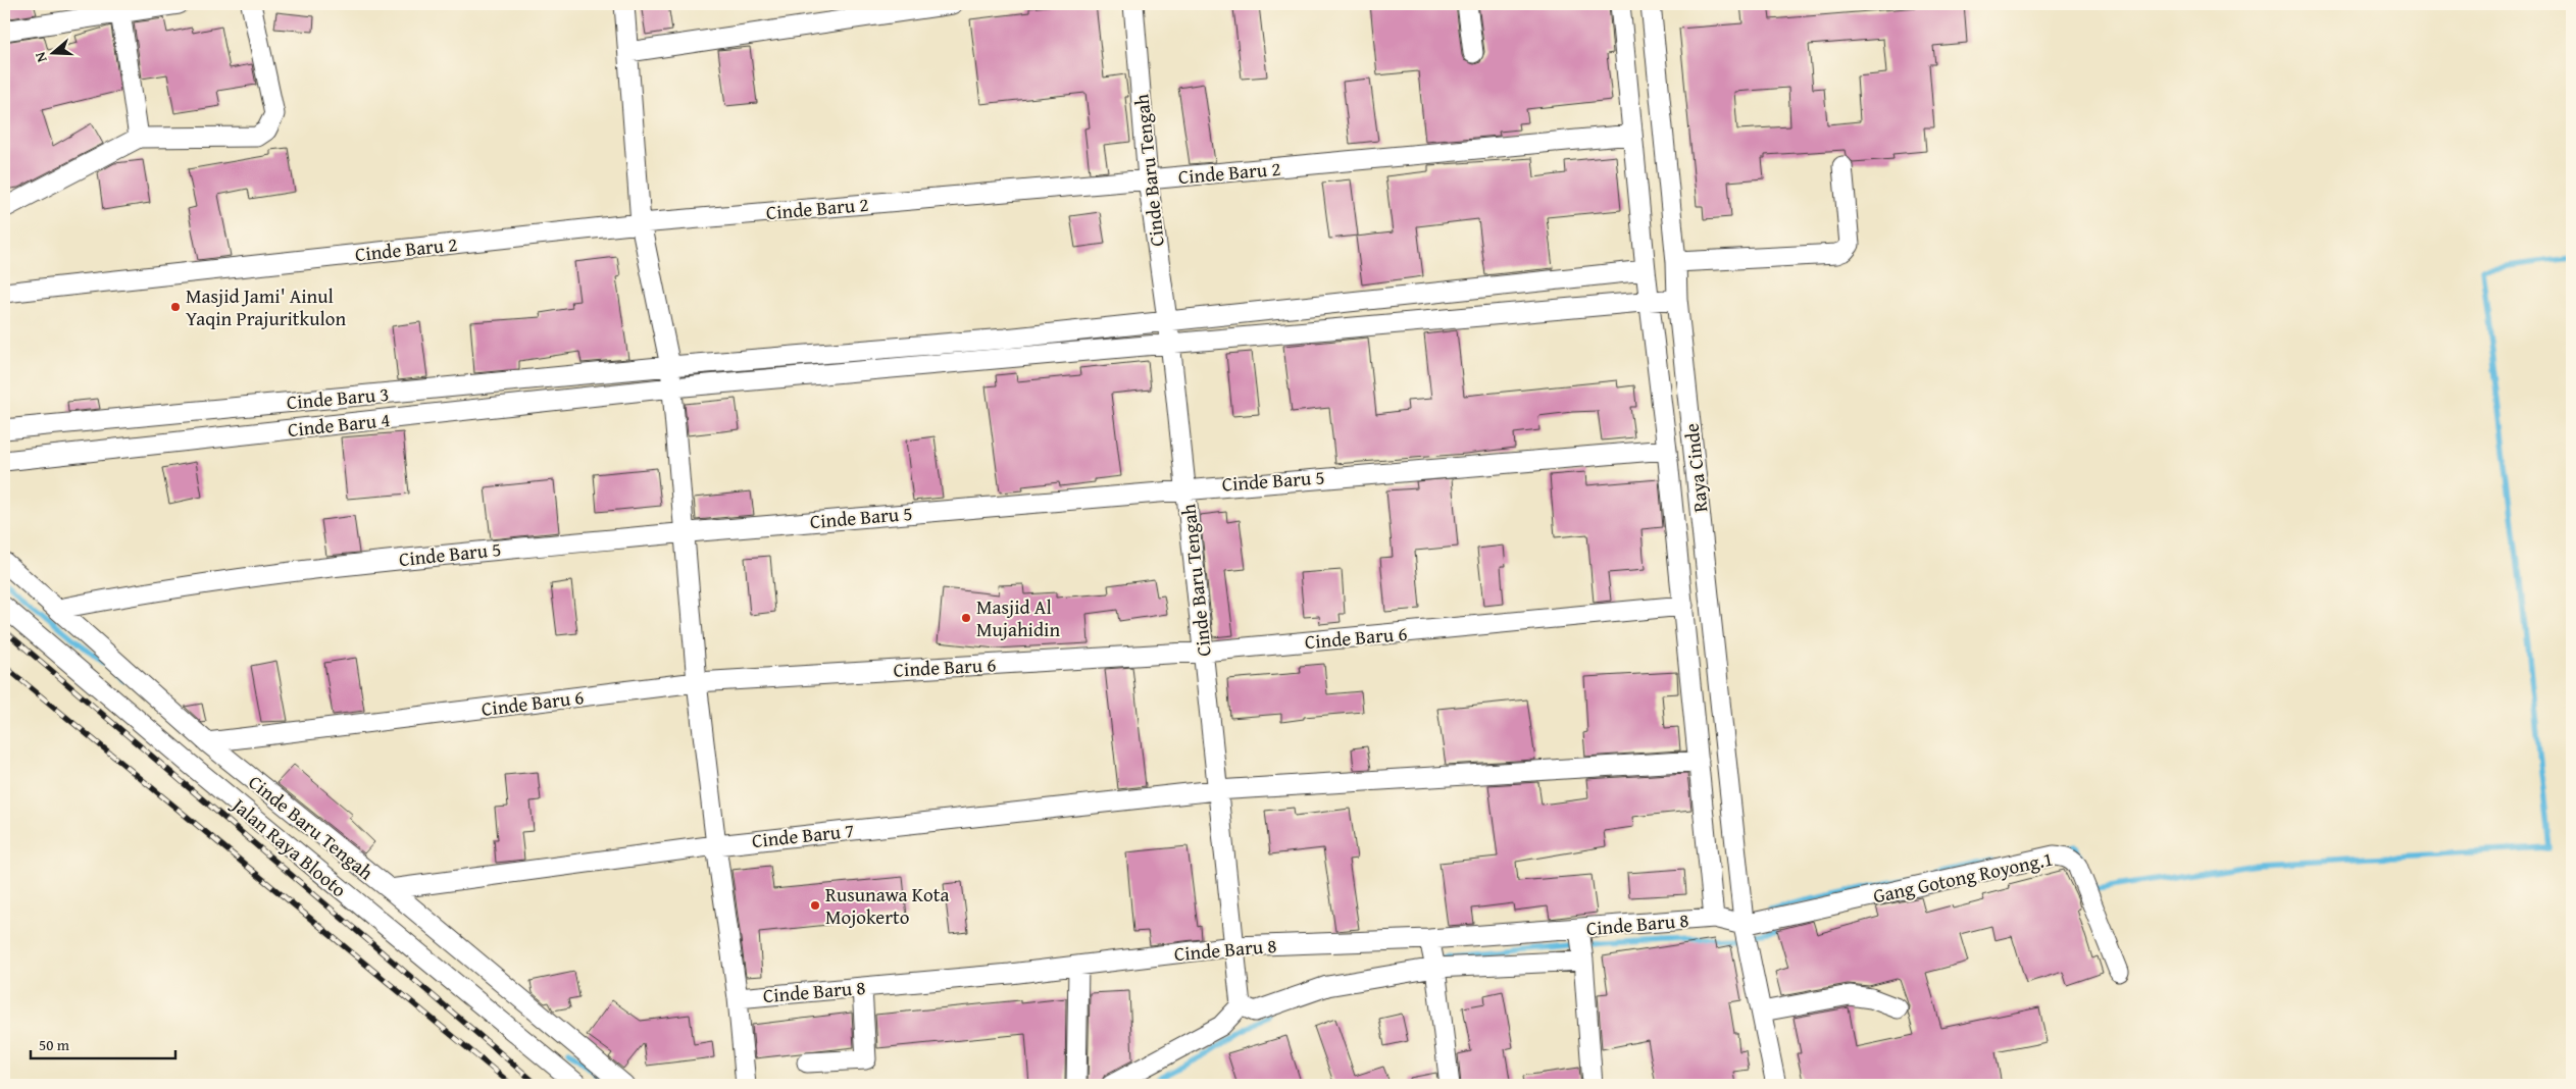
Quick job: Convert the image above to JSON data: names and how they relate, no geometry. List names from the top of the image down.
{
  "streets": {
    "street": [
      "Cinde Baru Tengah",
      "Cinde Baru 2",
      "Cinde Baru 3",
      "Cinde Baru 4",
      "Raya Cinde",
      "Cinde Baru 5",
      "Cinde Baru 6",
      "Cinde Baru 7",
      "Jalan Raya Blooto",
      "Gang Gotong Royong.1",
      "Cinde Baru 8"
    ]
  },
  "crossings": [
    ["Cinde Baru Tengah", "Cinde Baru 2"],
    ["Cinde Baru Tengah", "Cinde Baru 3"],
    ["Cinde Baru Tengah", "Cinde Baru 4"],
    ["Cinde Baru Tengah", "Cinde Baru 5"],
    ["Cinde Baru Tengah", "Cinde Baru 6"],
    ["Cinde Baru Tengah", "Cinde Baru 7"],
    ["Cinde Baru Tengah", "Cinde Baru 8"],
    ["Cinde Baru 2", "Raya Cinde"],
    ["Cinde Baru 3", "Raya Cinde"],
    ["Cinde Baru 4", "Raya Cinde"],
    ["Raya Cinde", "Cinde Baru 5"],
    ["Raya Cinde", "Cinde Baru 6"],
    ["Raya Cinde", "Cinde Baru 7"],
    ["Raya Cinde", "Gang Gotong Royong.1"],
    ["Raya Cinde", "Cinde Baru 8"],
    ["Gang Gotong Royong.1", "Cinde Baru 8"]
  ],
  "places": ["Masjid Jami' Ainul Yaqin Prajuritkulon", "Masjid Al Mujahidin", "Rusunawa Kota Mojokerto"],
  "scale_bar": "50 m",
  "north": "left"
}
